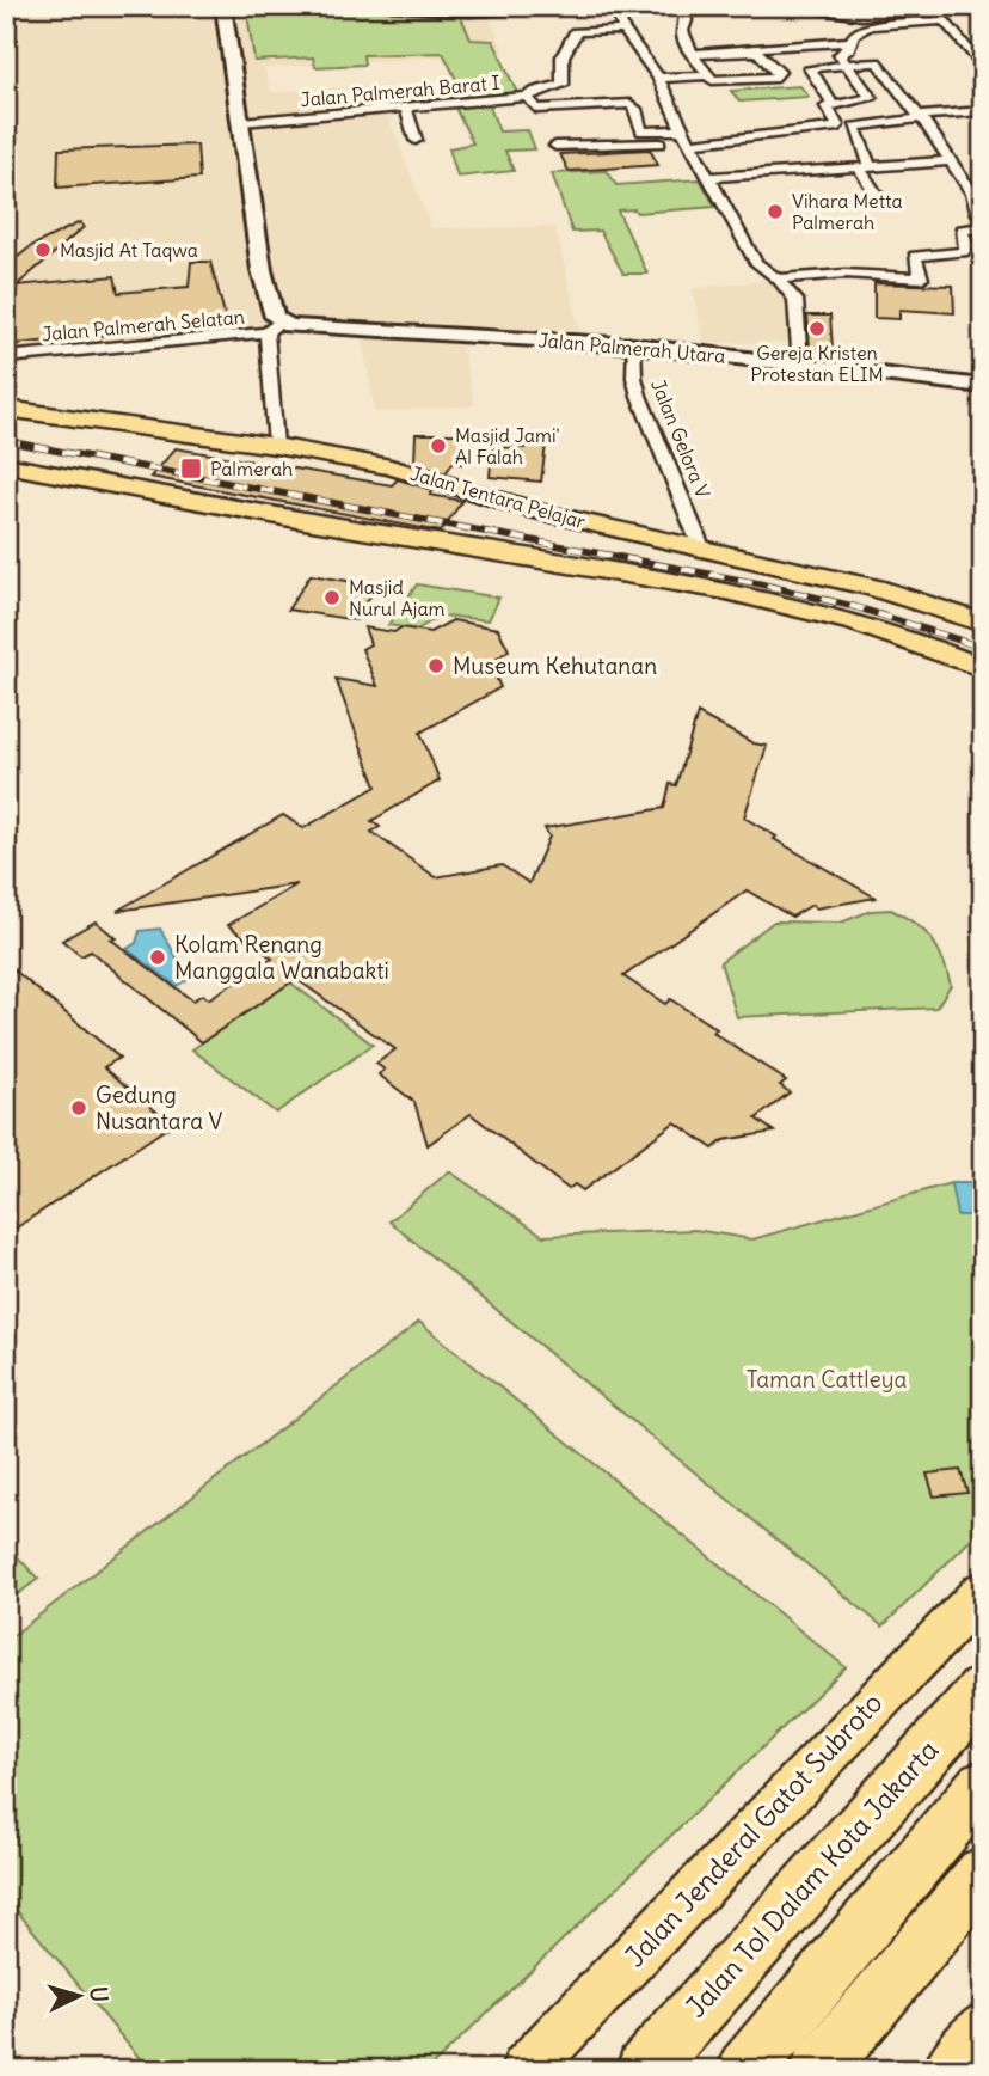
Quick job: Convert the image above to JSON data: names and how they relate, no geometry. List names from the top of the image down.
{
  "streets": {
    "highway": ["Jalan Tentara Pelajar", "Jalan Jenderal Gatot Subroto", "Jalan Tol Dalam Kota Jakarta"],
    "main road": ["Jalan Palmerah Utara"],
    "street": ["Jalan Palmerah Barat I", "Jalan Palmerah Selatan", "Jalan Gelora V"]
  },
  "crossings": [
    ["Jalan Palmerah Barat I", "Jalan Palmerah Utara"],
    ["Jalan Palmerah Selatan", "Jalan Palmerah Utara"],
    ["Jalan Palmerah Utara", "Jalan Gelora V"],
    ["Jalan Gelora V", "Jalan Tentara Pelajar"]
  ],
  "parks": ["Taman Cattleya"],
  "places": {
    "other": [
      "Vihara Metta Palmerah",
      "Masjid At Taqwa",
      "Gereja Kristen Protestan ELIM",
      "Masjid Jami' Al Falah",
      "Masjid Nurul Ajam",
      "Museum Kehutanan",
      "Kolam Renang Manggala Wanabakti",
      "Gedung Nusantara V"
    ],
    "transit": ["Palmerah"]
  },
  "north": "right"
}
